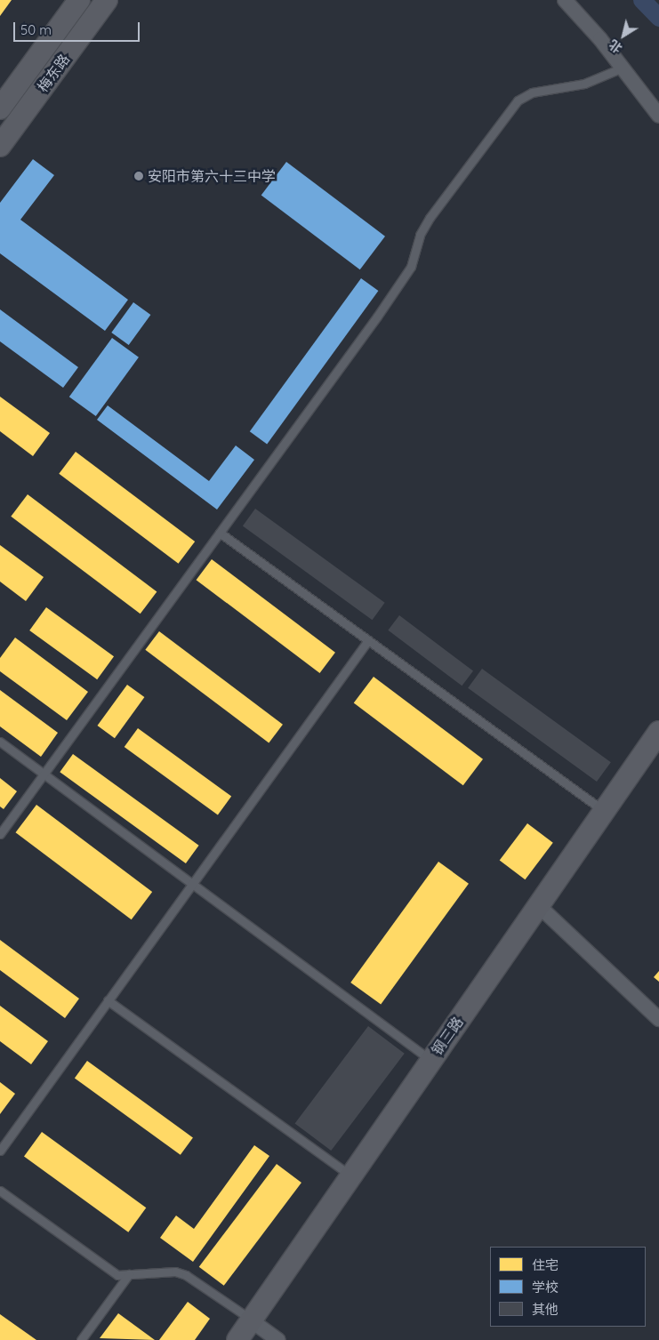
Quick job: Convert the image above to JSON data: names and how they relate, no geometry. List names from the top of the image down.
{
  "streets": {
    "street": ["梅东路", "钢三路"]
  },
  "places": ["安阳市第六十三中学"],
  "legend": ["住宅", "学校", "其他"],
  "scale_bar": "50 m",
  "north": "bottom left"
}
